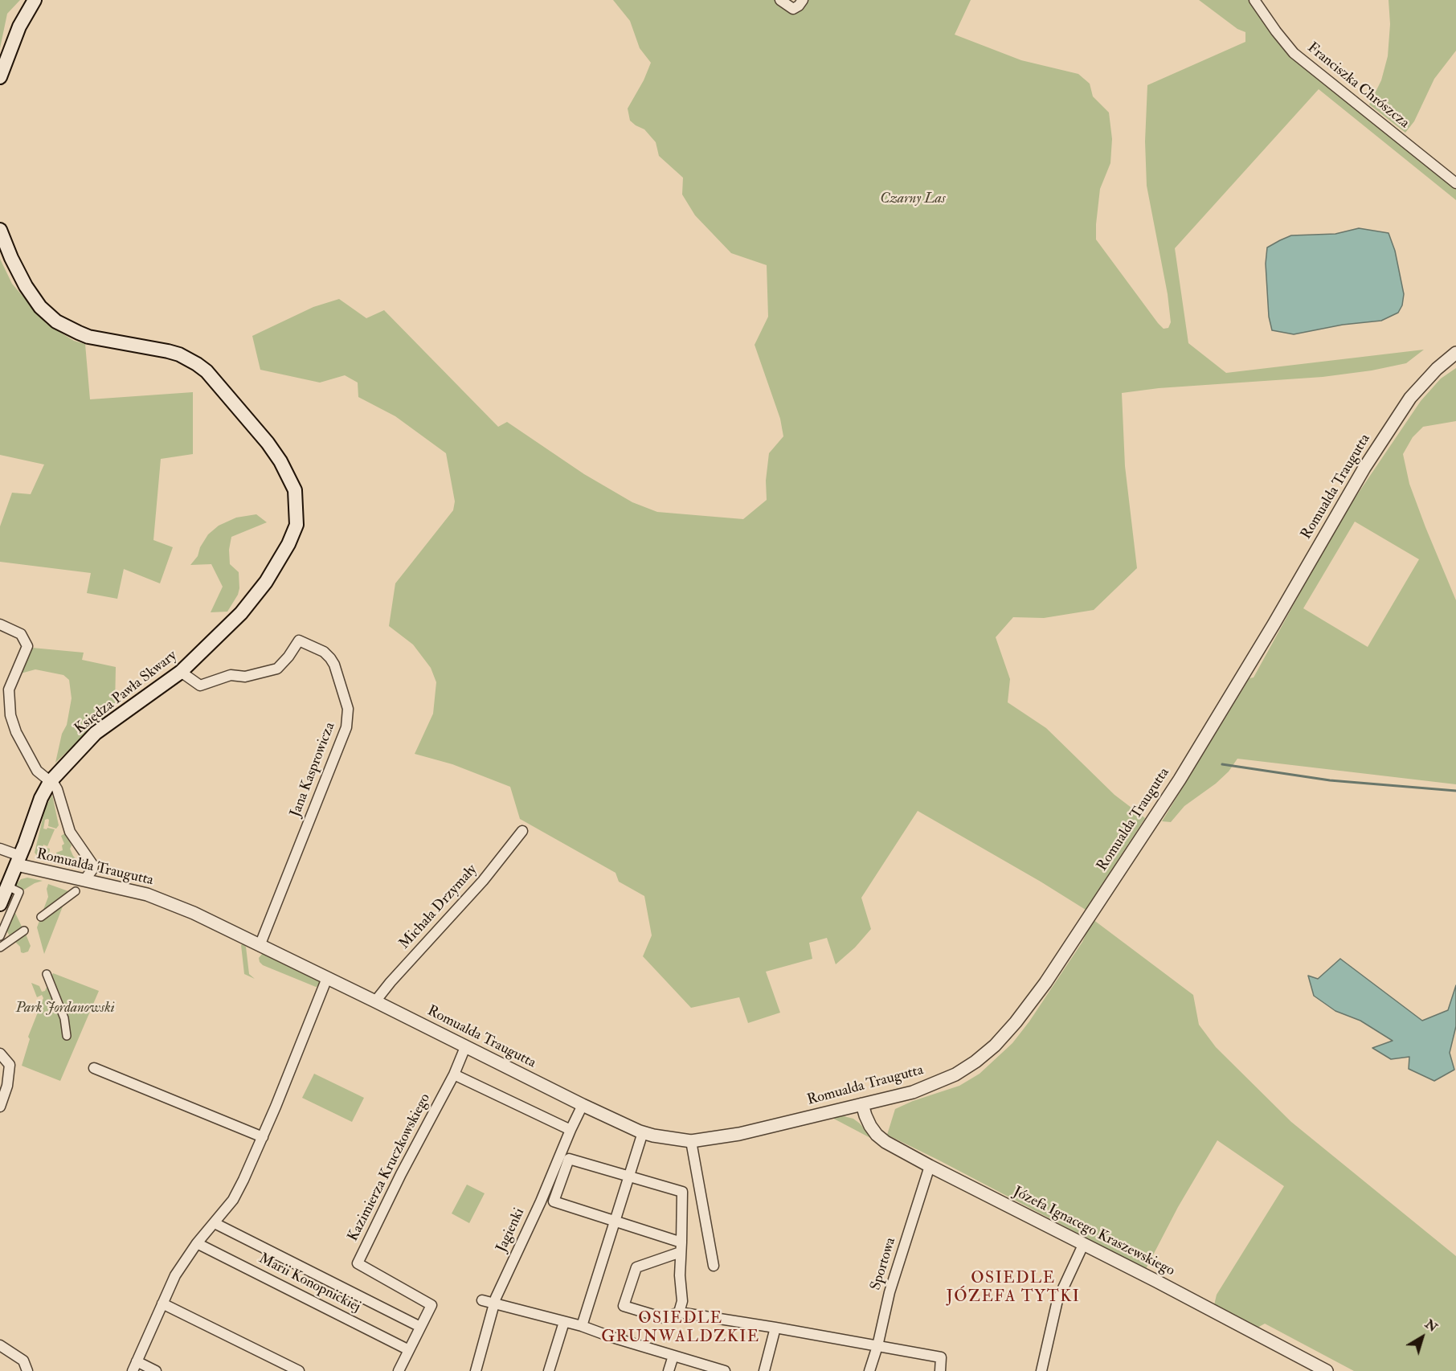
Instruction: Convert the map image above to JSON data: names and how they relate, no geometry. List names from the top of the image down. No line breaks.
{"streets":{"main road":["Księdza Pawła Skwary"],"street":["Franciszka Chrószcza","Romualda Traugutta","Jana Kasprowicza","Michała Drzymały","Kazimierza Kruczkowskiego","Jagienki","Józefa Ignacego Kraszewskiego","Sportowa","Marii Konopnickiej"]},"crossings":[["Romualda Traugutta","Księdza Pawła Skwary"],["Romualda Traugutta","Jana Kasprowicza"],["Romualda Traugutta","Michała Drzymały"],["Romualda Traugutta","Kazimierza Kruczkowskiego"],["Romualda Traugutta","Jagienki"],["Romualda Traugutta","Józefa Ignacego Kraszewskiego"],["Księdza Pawła Skwary","Jana Kasprowicza"],["Kazimierza Kruczkowskiego","Marii Konopnickiej"],["Józefa Ignacego Kraszewskiego","Sportowa"]],"districts":["OSIEDLE JÓZEFA TYTKI","OSIEDLE GRUNWALDZKIE"],"parks":["Czarny Las","Park Jordanowski"],"north":"top right"}
